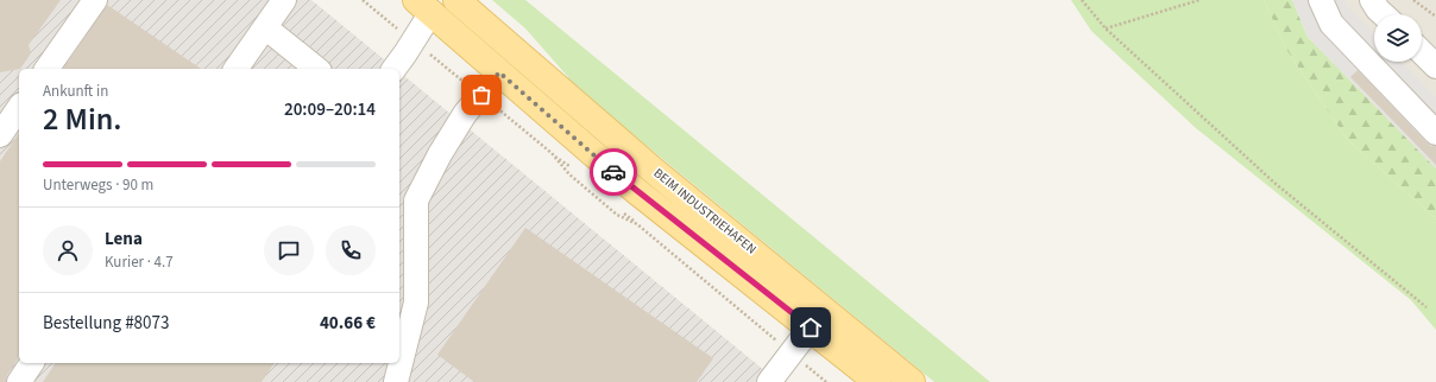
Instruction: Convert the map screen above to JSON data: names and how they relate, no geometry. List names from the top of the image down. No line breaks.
{"streets":{"main road":["BEIM INDUSTRIEHAFEN"]},"page":{"heading":["2 Min.","Ankunft in","20:09–20:14"],"panel":["Lena","Kurier · 4.7","Bestellung #8073","40.66 €"],"bar":"Unterwegs · 90 m"}}
